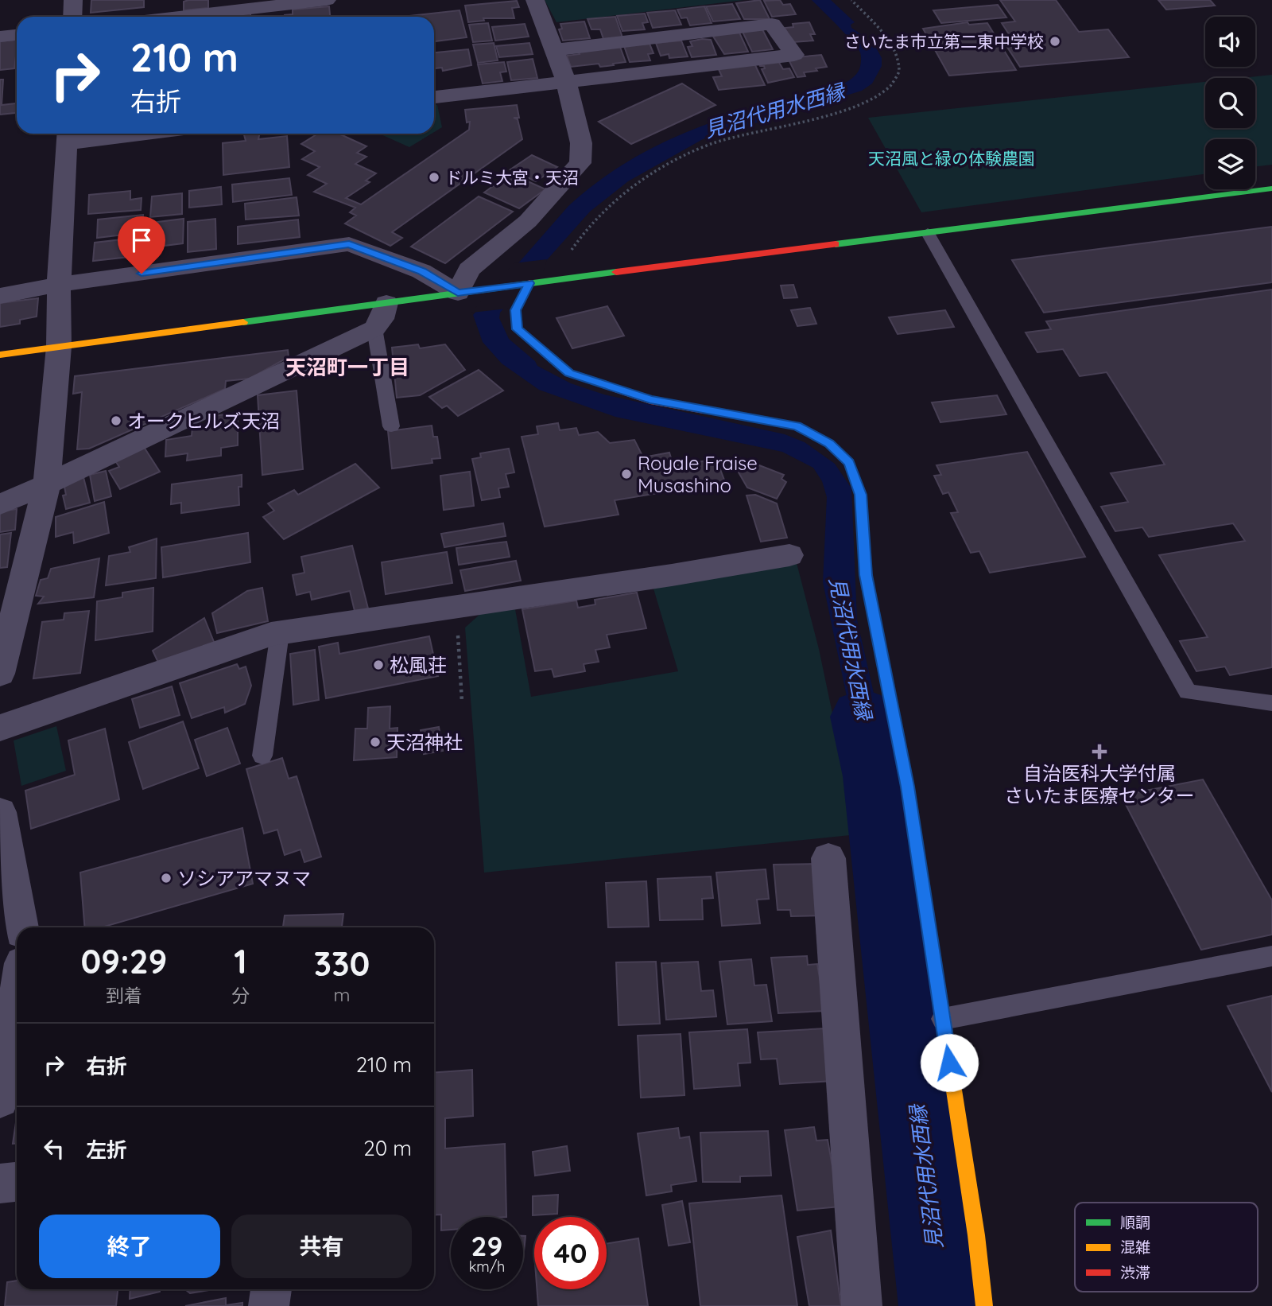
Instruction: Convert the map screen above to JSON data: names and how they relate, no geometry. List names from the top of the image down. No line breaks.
{"districts":["天沼町一丁目"],"water":["見沼代用水西縁"],"parks":["天沼風と緑の体験農園"],"places":{"other":["さいたま市立第二東中学校","ドルミ大宮・天沼","オークヒルズ天沼","Royale Fraise Musashino","松風荘","天沼神社","ソシアアマヌマ"],"health":["自治医科大学付属 さいたま医療センター"]},"legend":["順調","混雑","渋滞"],"page":{"turn":["210 m","右折"],"eta":["09:29","到着","1","分","330","m"],"list":[{"name":"右折","value":"210 m"},{"name":"左折","value":"20 m"}],"buttons":["終了","共有"],"speed":"29 km/h","limit":"40"}}
